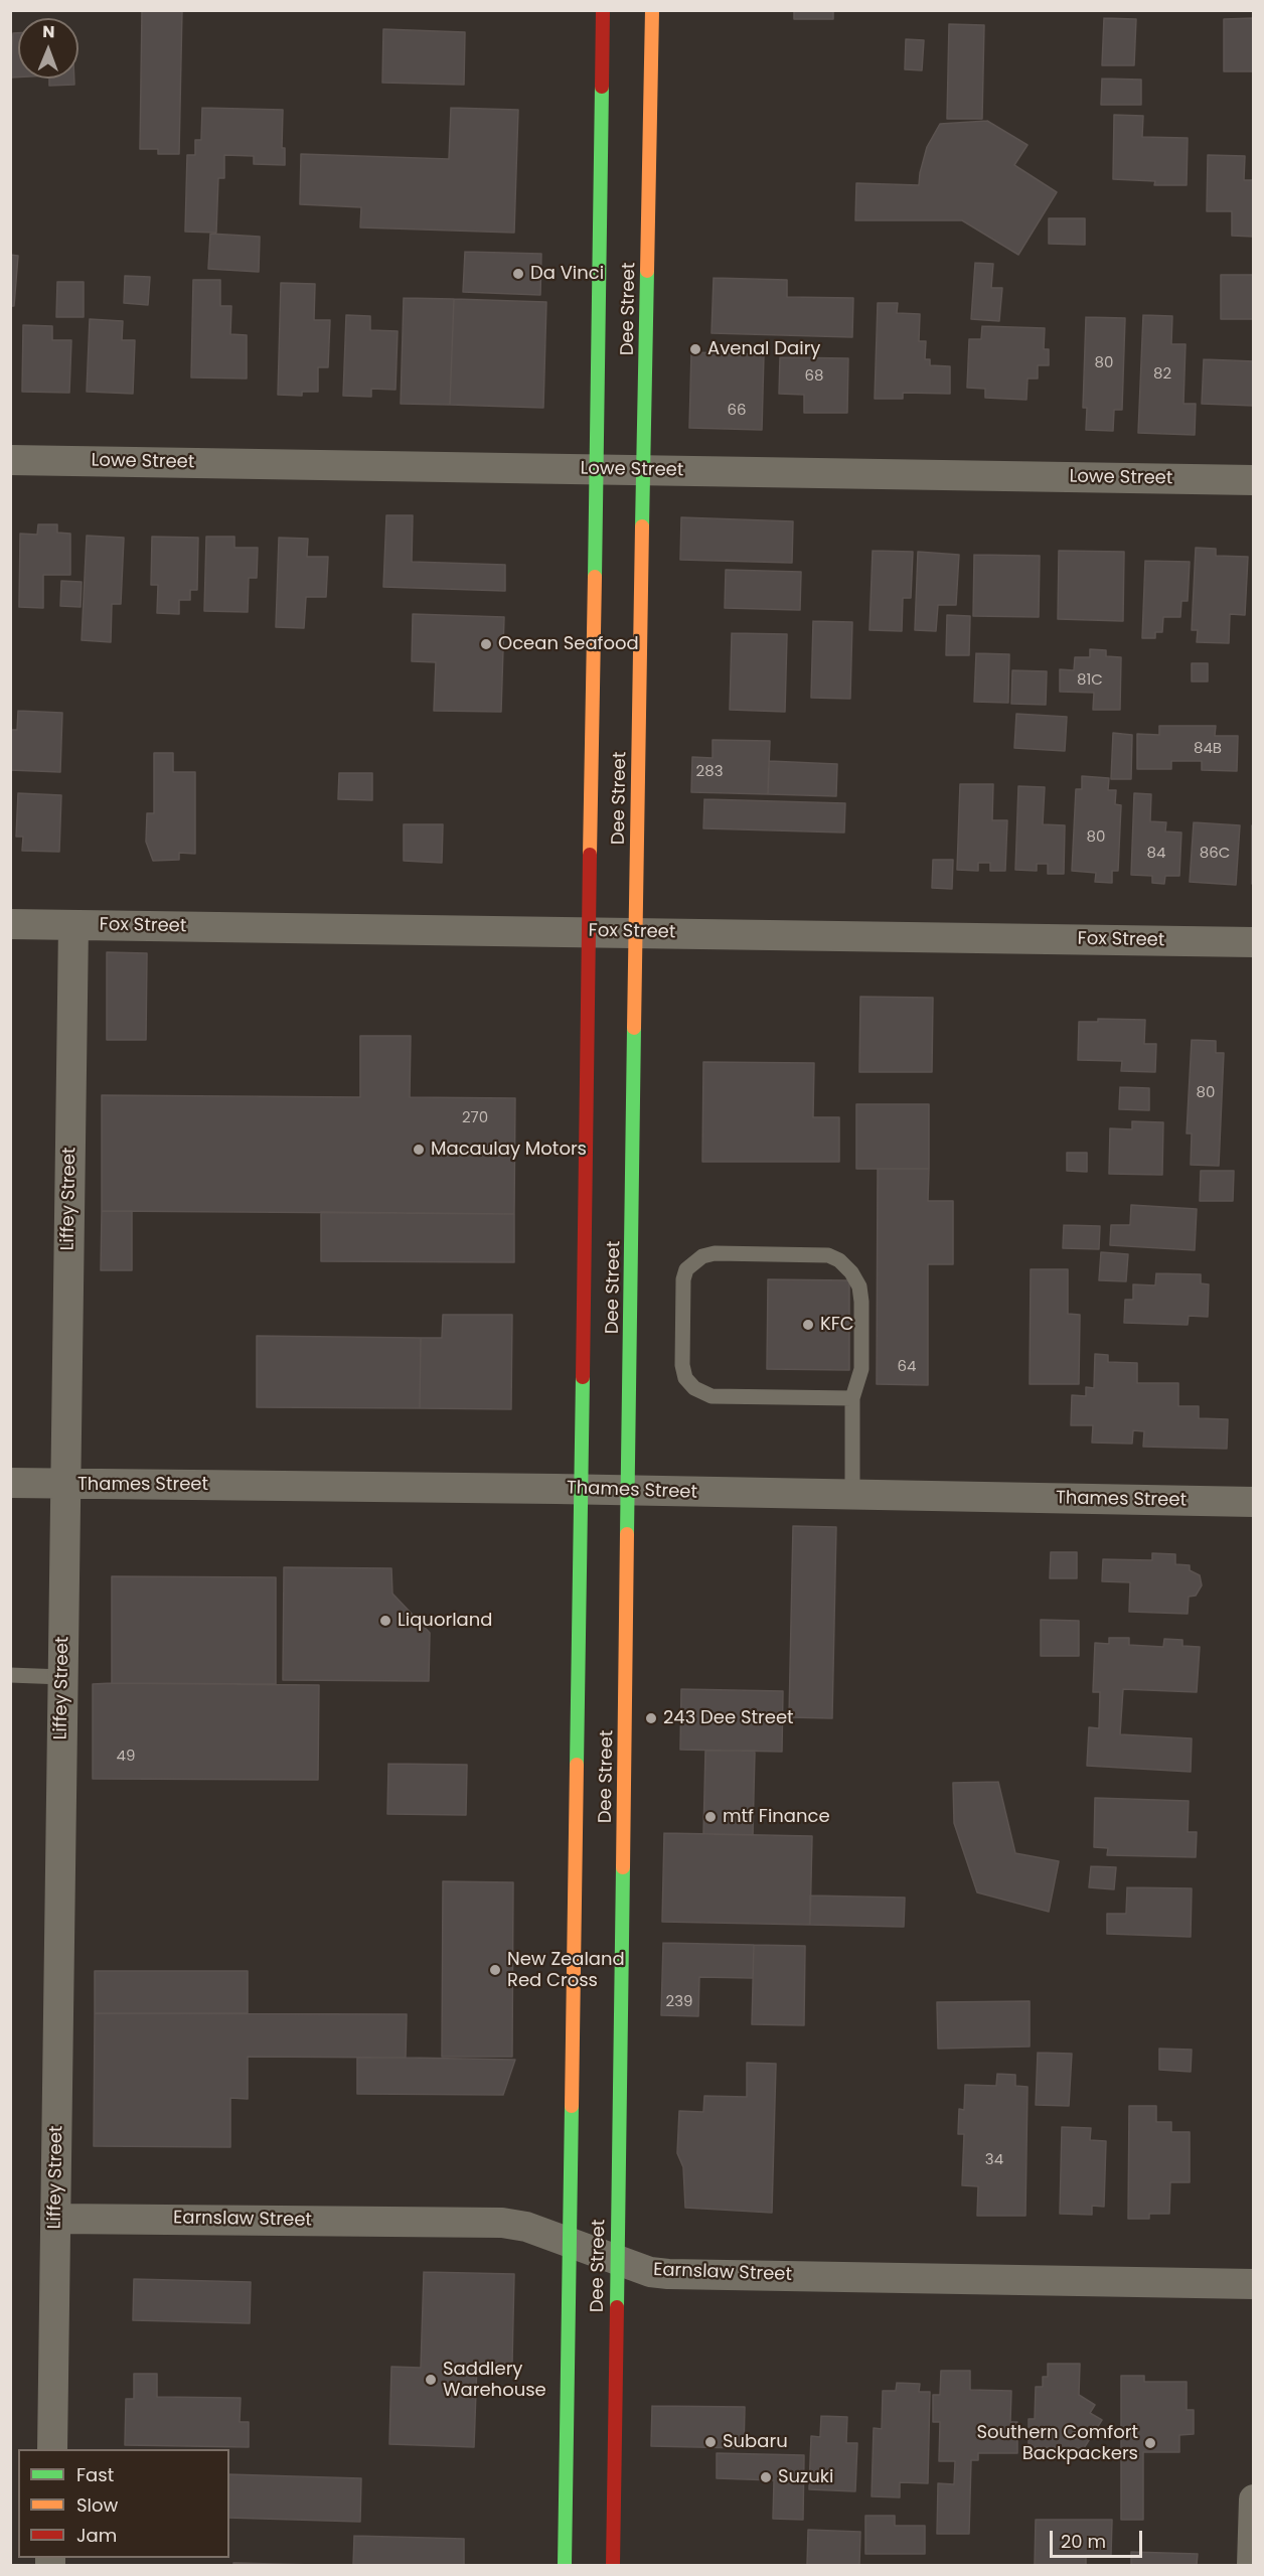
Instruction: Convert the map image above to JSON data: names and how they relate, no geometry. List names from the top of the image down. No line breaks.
{"streets":{"main road":["Dee Street"],"street":["Lowe Street","Fox Street","Liffey Street","Thames Street","Earnslaw Street"]},"crossings":[["Dee Street","Lowe Street"],["Dee Street","Fox Street"],["Dee Street","Thames Street"],["Dee Street","Earnslaw Street"],["Fox Street","Liffey Street"],["Liffey Street","Thames Street"],["Liffey Street","Earnslaw Street"]],"places":["Da Vinci","Avenal Dairy","Ocean Seafood","Macaulay Motors","KFC","Liquorland","243 Dee Street","mtf Finance","New Zealand Red Cross","Saddlery Warehouse","Subaru","Southern Comfort Backpackers","Suzuki"],"house_numbers":["80","82","68","66","81C","84B","283","80","84","86C","80","270","64","49","239","34"],"legend":["Fast","Slow","Jam"],"scale_bar":"20 m","north":"top"}
